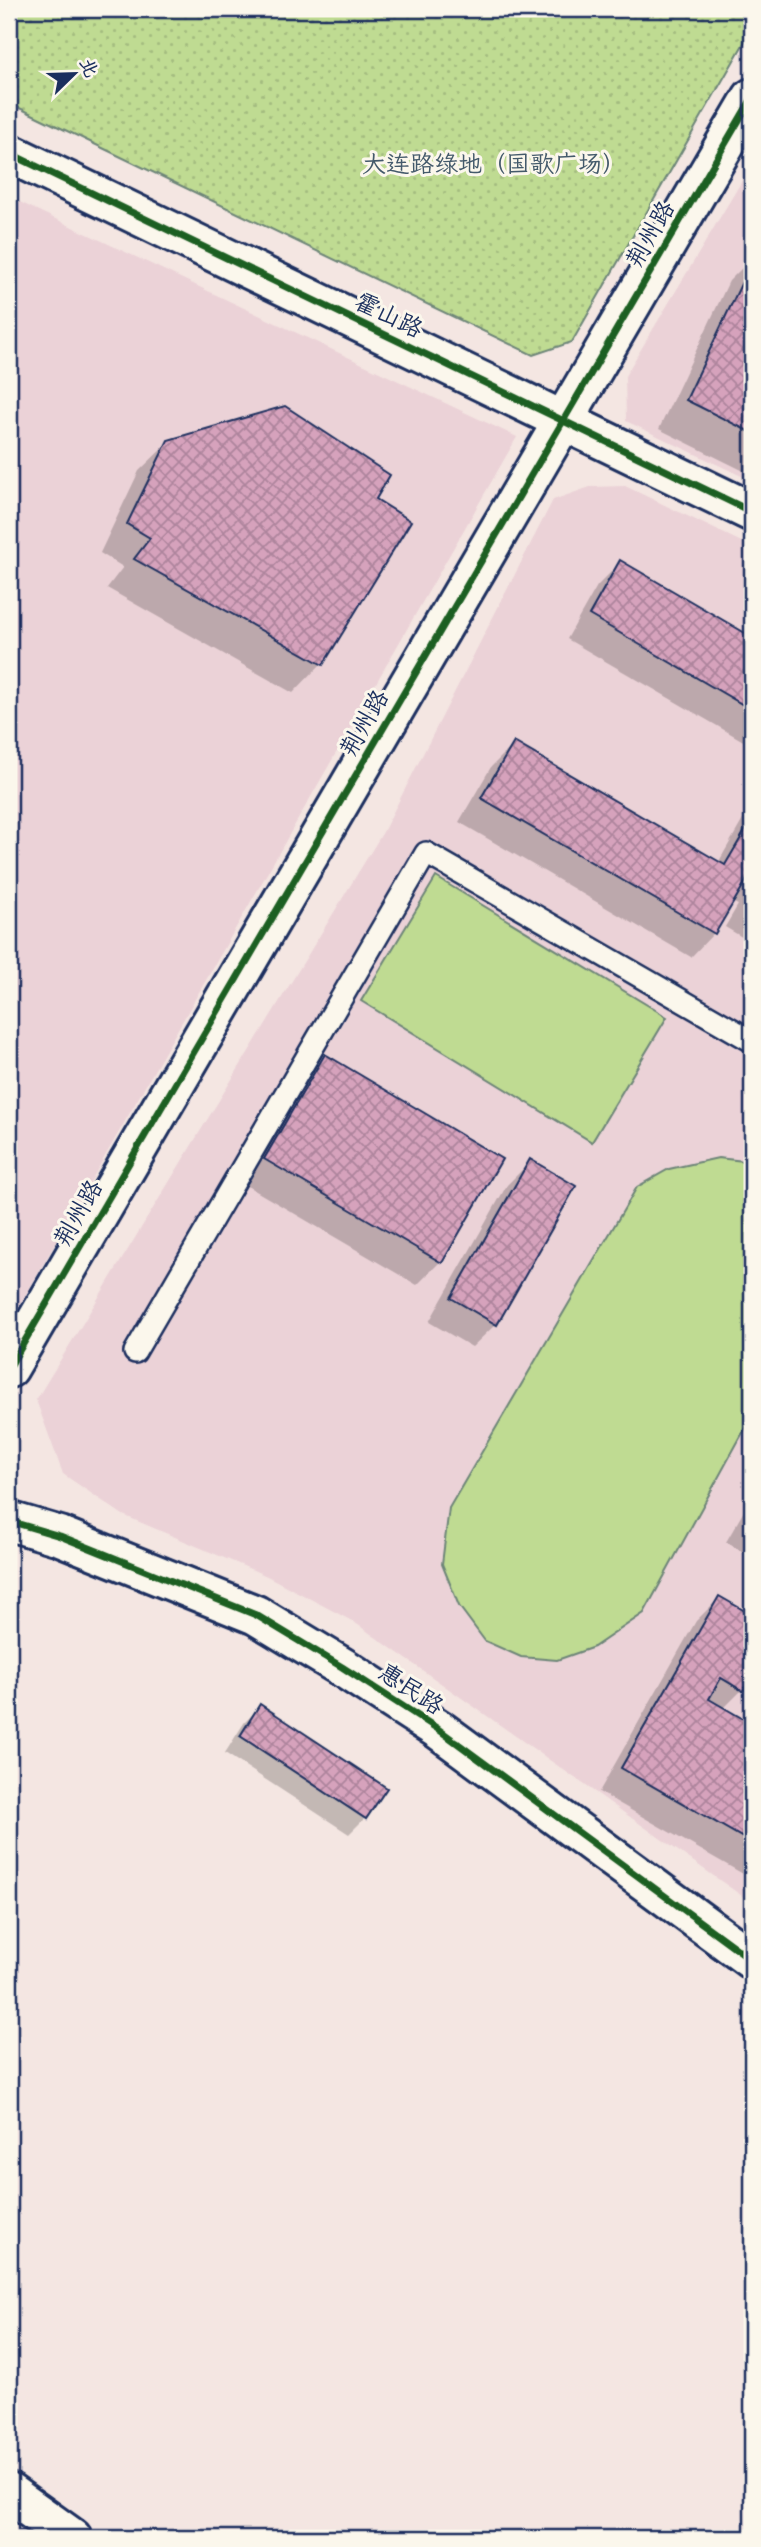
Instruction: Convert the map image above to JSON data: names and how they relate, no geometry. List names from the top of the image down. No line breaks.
{"streets":{"street":["荆州路","霍山路","惠民路"]},"crossings":[["荆州路","霍山路"]],"parks":["大连路绿地（国歌广场）"],"north":"top right"}
